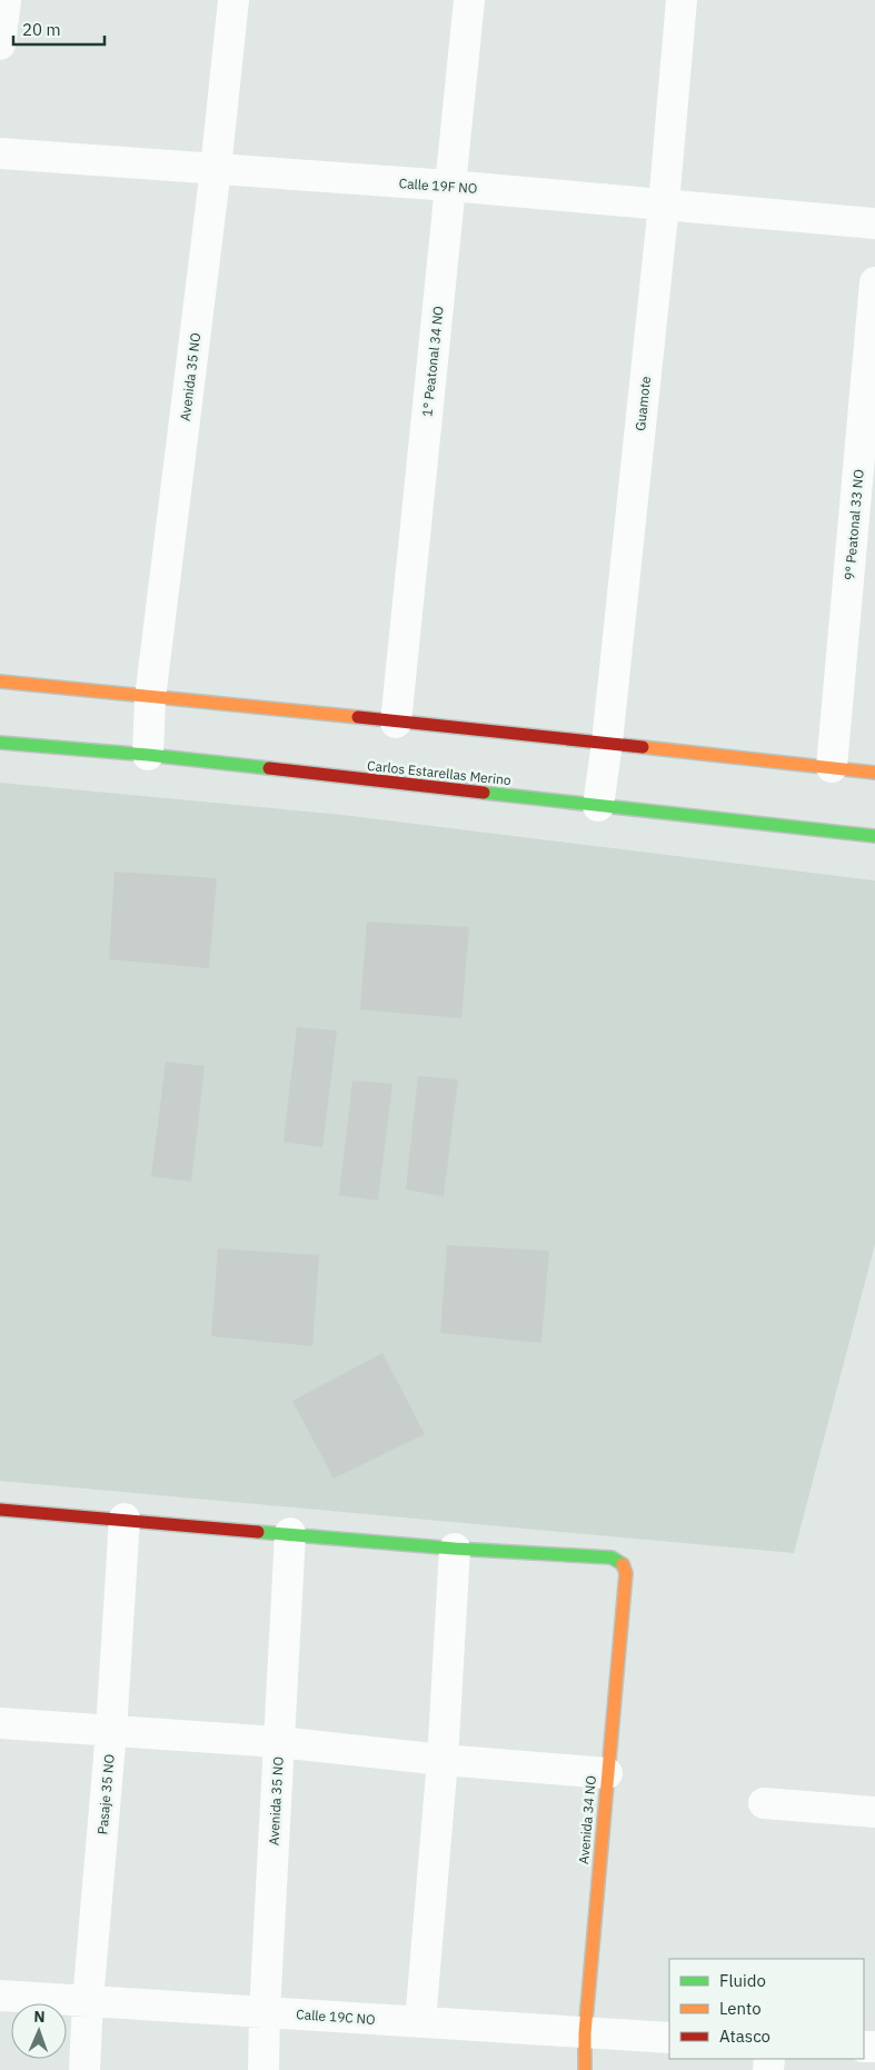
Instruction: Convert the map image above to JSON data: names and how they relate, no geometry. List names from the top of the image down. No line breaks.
{"streets":{"street":["Calle 19F NO","1° Peatonal 34 NO","Avenida 35 NO","Guamote","9° Peatonal 33 NO","Carlos Estarellas Merino","Pasaje 35 NO","Avenida 34 NO","Calle 19C NO"]},"crossings":[["Calle 19F NO","1° Peatonal 34 NO"],["Calle 19F NO","Avenida 35 NO"],["Calle 19F NO","Guamote"],["Avenida 35 NO","Carlos Estarellas Merino"],["Avenida 35 NO","Calle 19C NO"],["Guamote","Carlos Estarellas Merino"],["Pasaje 35 NO","Calle 19C NO"],["Avenida 34 NO","Calle 19C NO"]],"legend":["Fluido","Lento","Atasco"],"scale_bar":"20 m","north":"top"}
